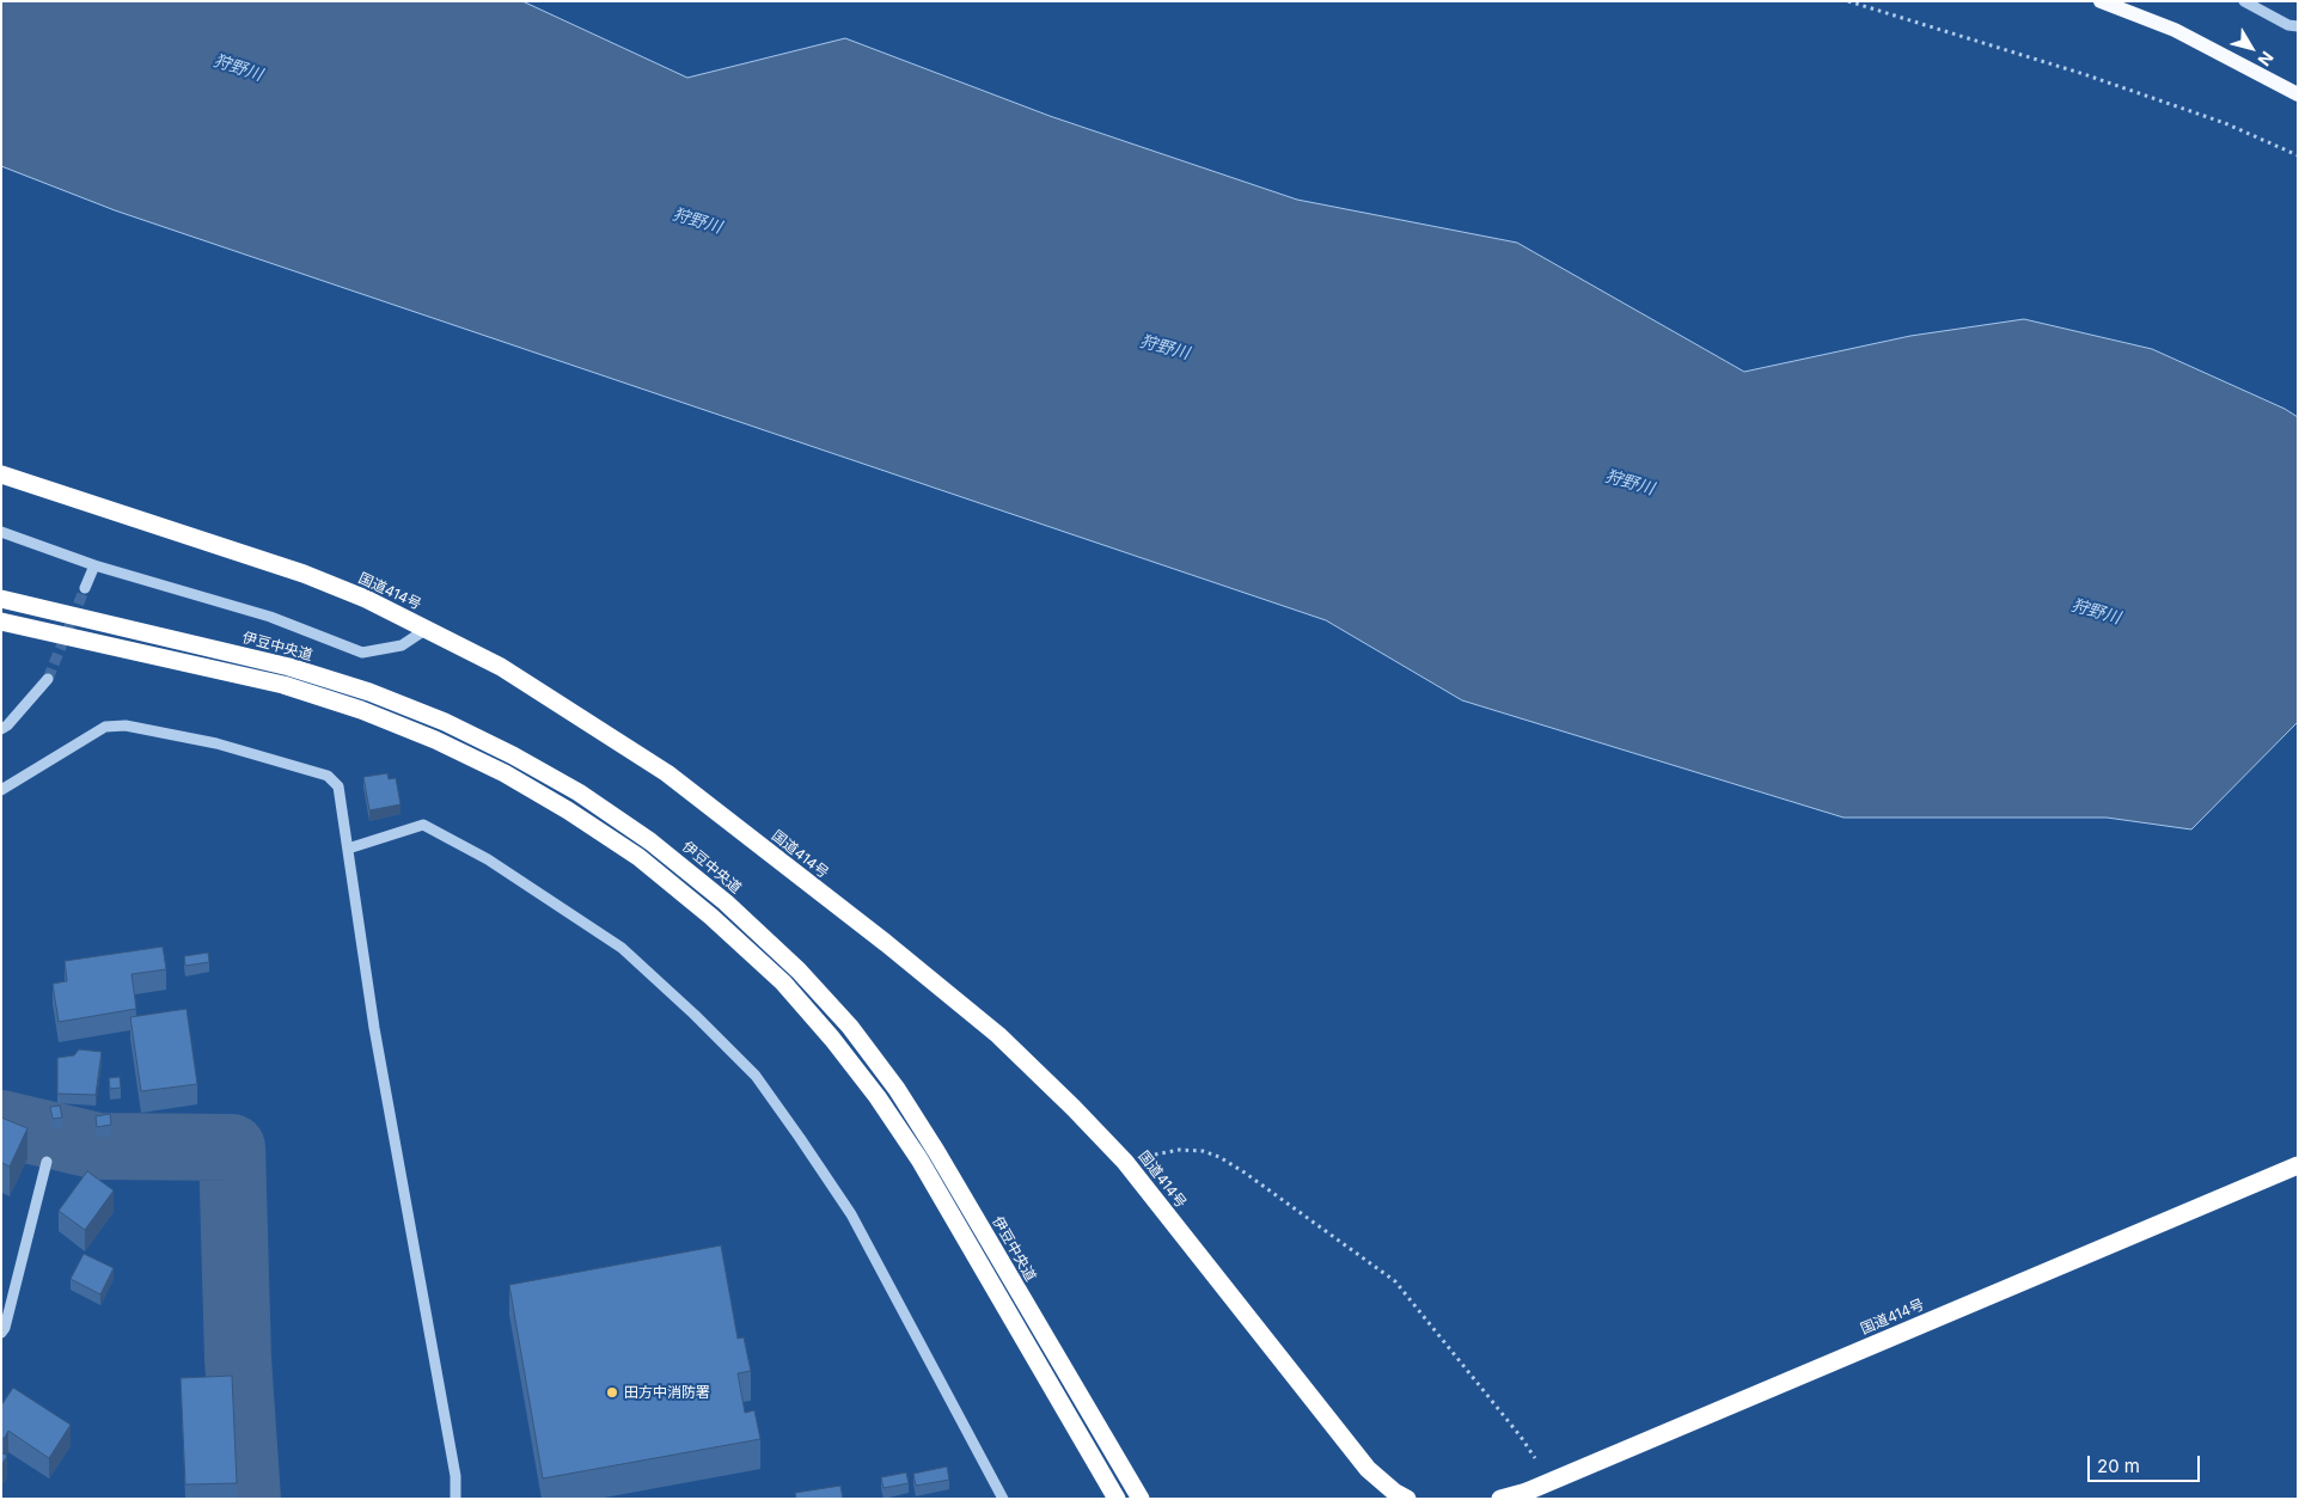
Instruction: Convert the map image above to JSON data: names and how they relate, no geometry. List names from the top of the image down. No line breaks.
{"streets":{"highway":["国道414号","伊豆中央道"]},"water":["狩野川"],"places":["田方中消防署"],"scale_bar":"20 m","north":"bottom right"}
